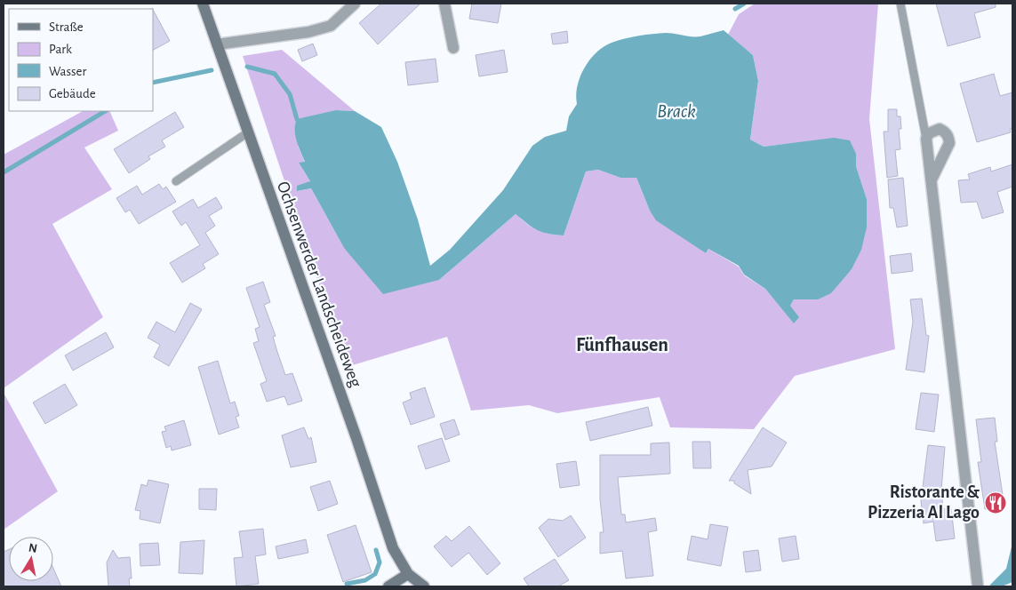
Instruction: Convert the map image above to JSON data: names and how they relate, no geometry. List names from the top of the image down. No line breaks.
{"streets":{"street":["Ochsenwerder Landscheideweg"]},"districts":["Fünfhausen"],"water":["Brack"],"places":{"restaurant":["Ristorante & Pizzeria Al Lago"]},"legend":["Straße","Park","Wasser","Gebäude"],"north":"top"}
